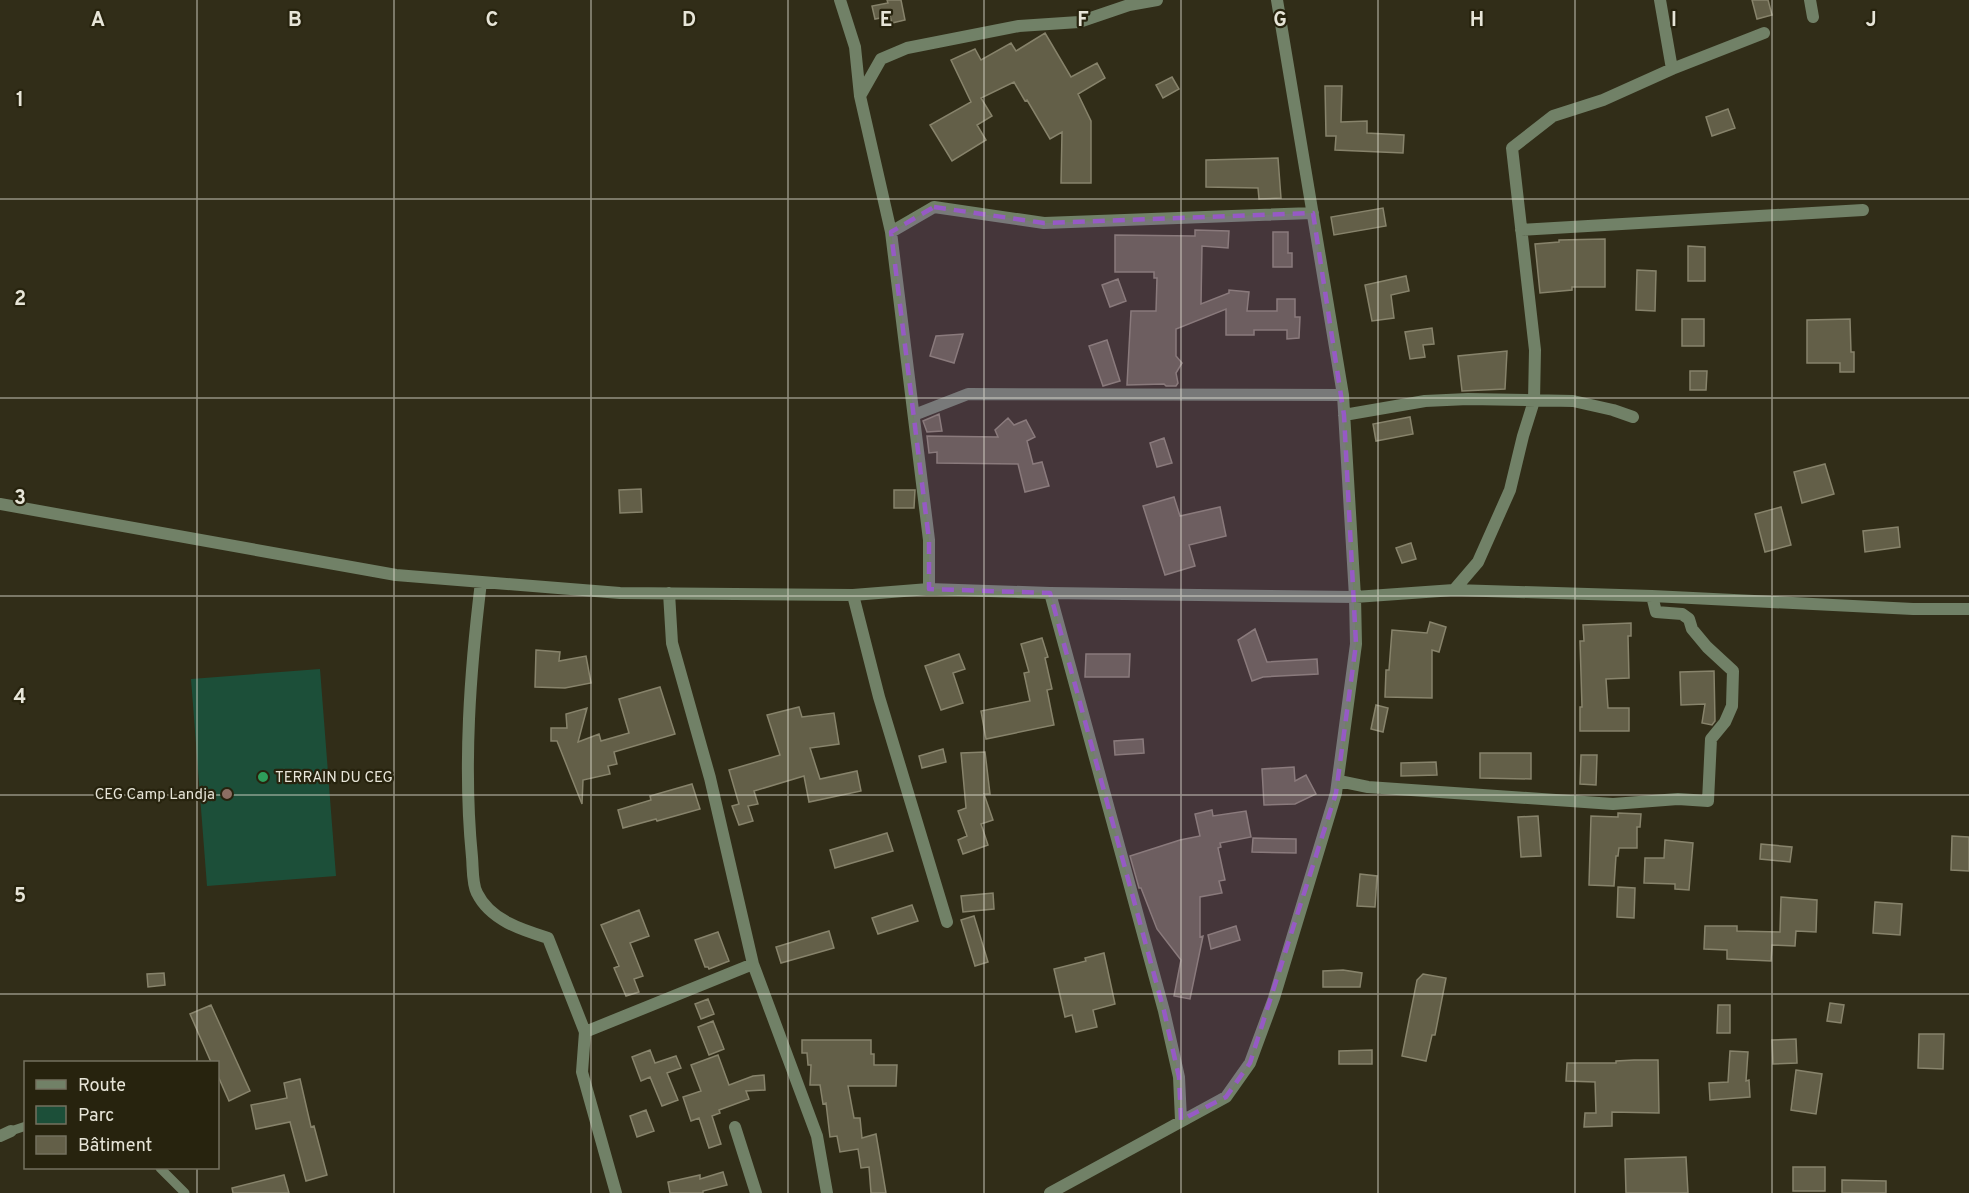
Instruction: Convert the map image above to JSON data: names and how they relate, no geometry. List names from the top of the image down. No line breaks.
{"places":["TERRAIN DU CEG","CEG Camp Landja"],"legend":["Route","Parc","Bâtiment"],"grid":{"columns":["A","B","C","D","E","F","G","H","I","J"],"rows":["1","2","3","4","5"]}}
